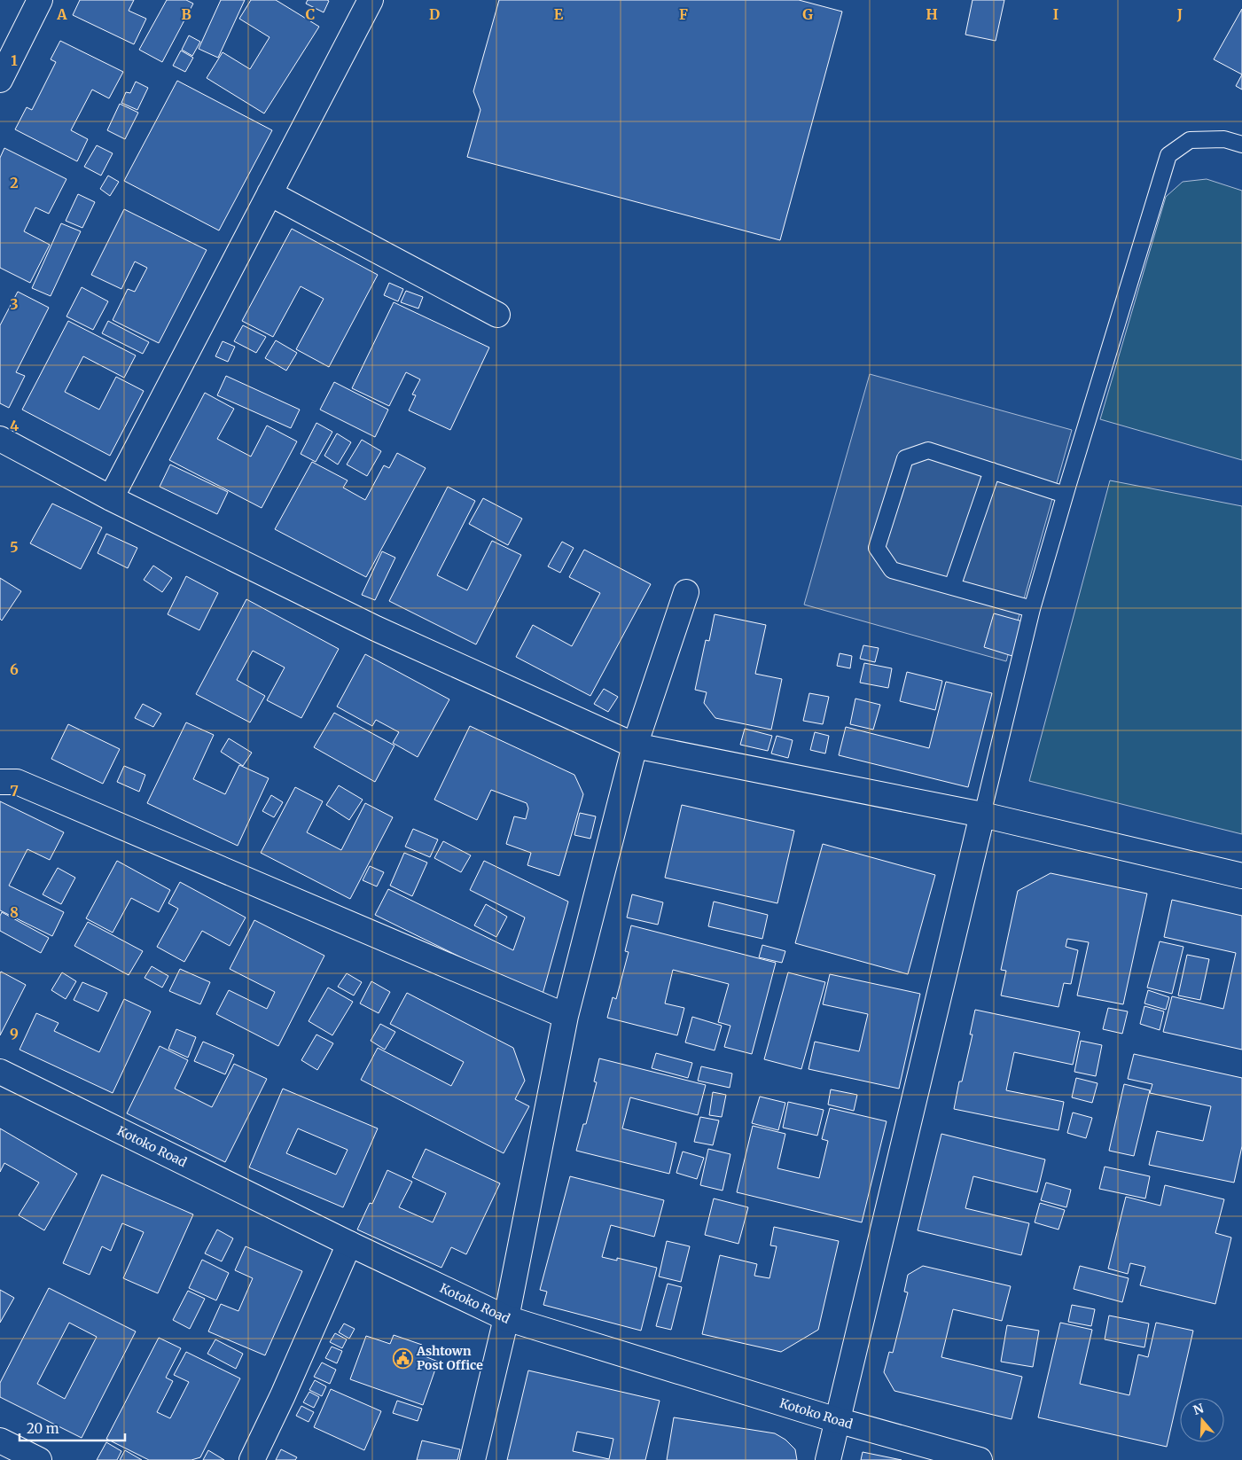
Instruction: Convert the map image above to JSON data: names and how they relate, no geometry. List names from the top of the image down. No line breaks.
{"streets":{"street":["Kotoko Road"]},"places":{"public building":["Ashtown Post Office"]},"scale_bar":"20 m","north":"top","grid":{"columns":["A","B","C","D","E","F","G","H","I","J"],"rows":["1","2","3","4","5","6","7","8","9"]}}
